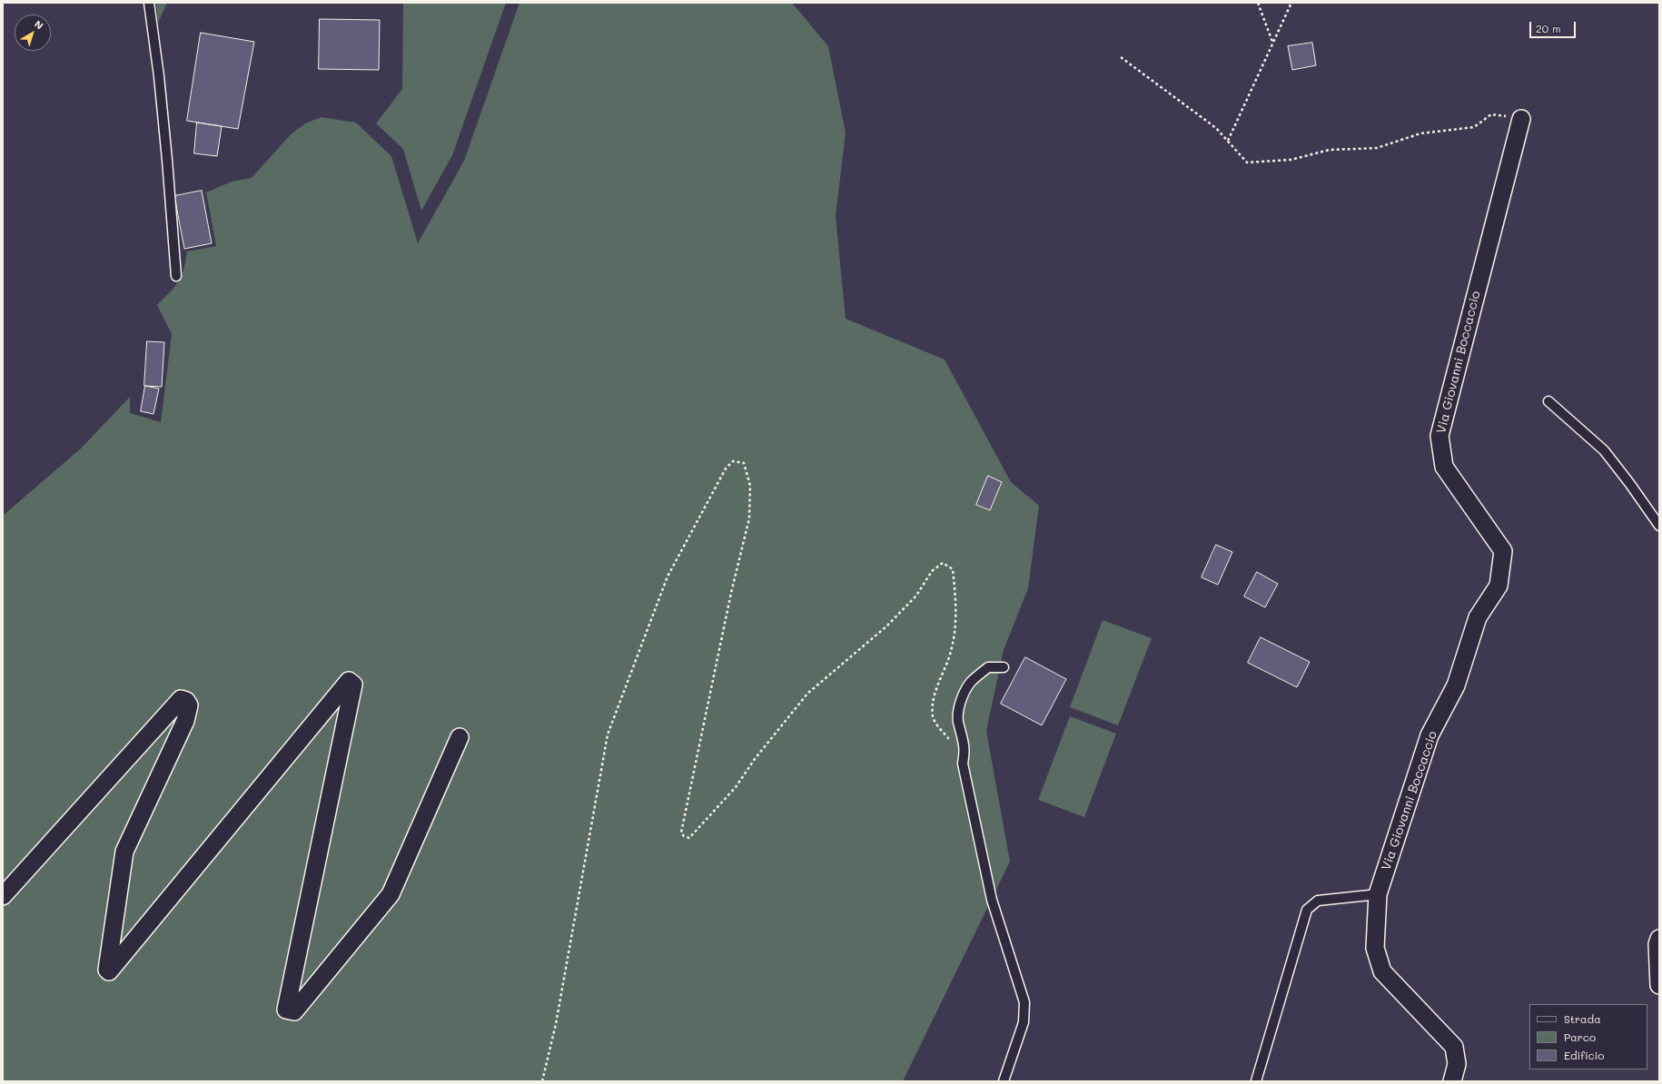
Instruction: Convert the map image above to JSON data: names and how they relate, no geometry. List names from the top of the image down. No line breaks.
{"streets":{"street":["Via Giovanni Boccaccio"]},"legend":["Strada","Parco","Edificio"],"scale_bar":"20 m","north":"top right"}
